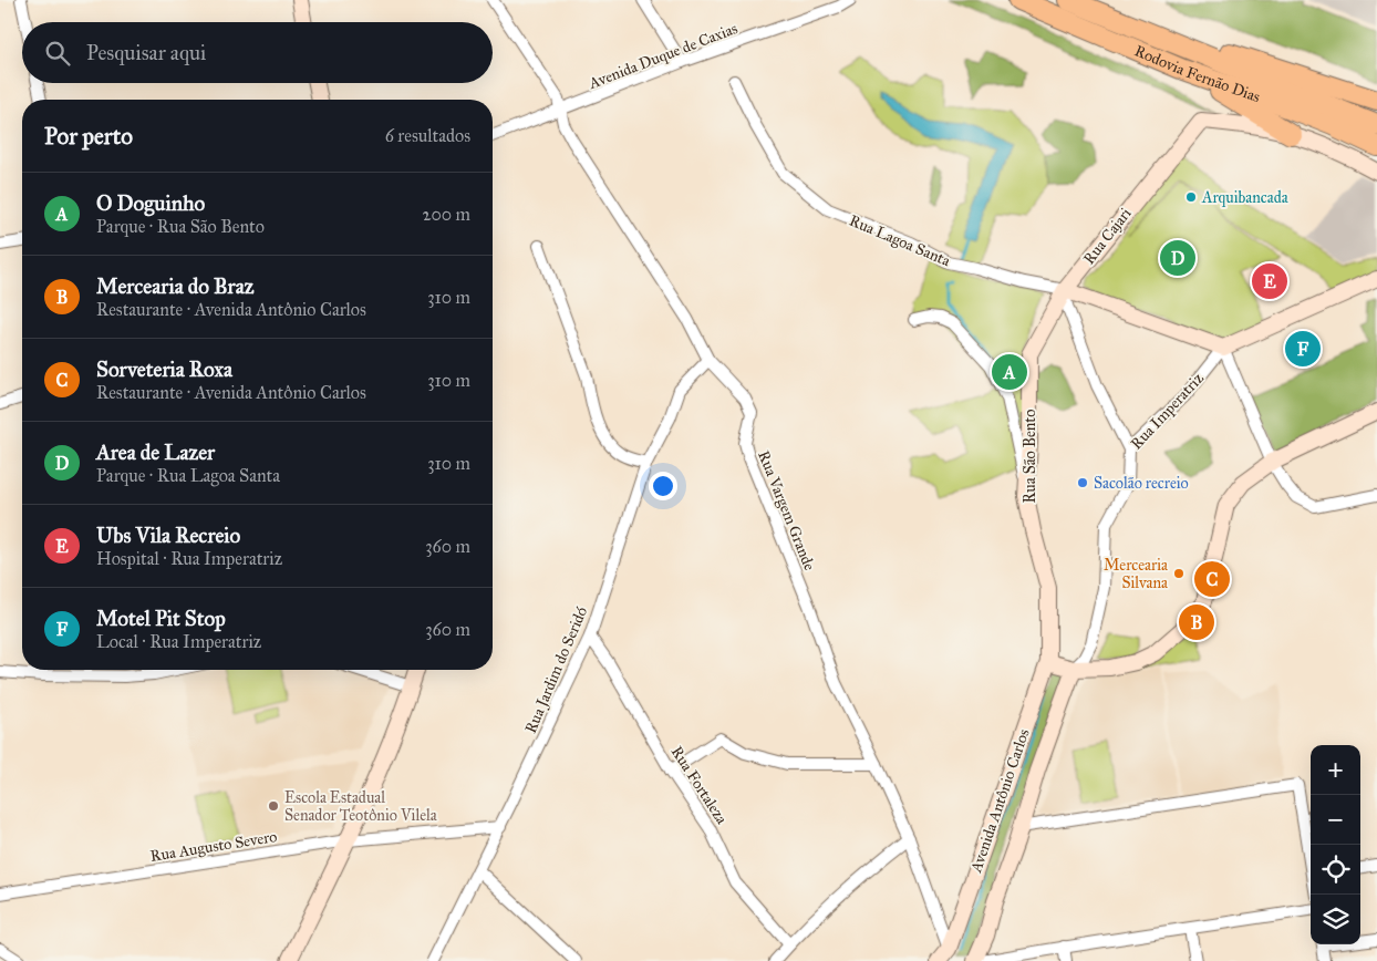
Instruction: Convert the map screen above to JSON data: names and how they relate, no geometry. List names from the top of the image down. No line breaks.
{"streets":{"highway":["Rodovia Fernão Dias"],"street":["Avenida Duque de Caxias","Rua Cajari","Rua Lagoa Santa","Rua Imperatriz","Rua São Bento","Rua Vargem Grande","Rua Jardim do Seridó","Rua Fortaleza","Avenida Antônio Carlos","Rua Augusto Severo"]},"crossings":[["Avenida Duque de Caxias","Rua Vargem Grande"],["Rua Cajari","Rua Lagoa Santa"],["Rua Cajari","Rua São Bento"],["Rua Lagoa Santa","Rua Imperatriz"],["Rua Lagoa Santa","Rua São Bento"],["Rua Imperatriz","Avenida Antônio Carlos"],["Rua São Bento","Avenida Antônio Carlos"],["Rua Vargem Grande","Rua Jardim do Seridó"],["Rua Vargem Grande","Avenida Antônio Carlos"],["Rua Jardim do Seridó","Rua Fortaleza"],["Rua Jardim do Seridó","Rua Augusto Severo"]],"places":["Arquibancada","Sacolão recreio","Mercearia Silvana","Escola Estadual Senador Teotônio Vilela"],"page":{"search":"Pesquisar aqui","heading":["Por perto","6 resultados"],"list":[{"mark":"A","name":"O Doguinho","note":"Parque · Rua São Bento","value":"200 m"},{"mark":"B","name":"Mercearia do Braz","note":"Restaurante · Avenida Antônio Carlos","value":"310 m"},{"mark":"C","name":"Sorveteria Roxa","note":"Restaurante · Avenida Antônio Carlos","value":"310 m"},{"mark":"D","name":"Area de Lazer","note":"Parque · Rua Lagoa Santa","value":"310 m"},{"mark":"E","name":"Ubs Vila Recreio","note":"Hospital · Rua Imperatriz","value":"360 m"},{"mark":"F","name":"Motel Pit Stop","note":"Local · Rua Imperatriz","value":"360 m"}],"pins":["D","E","F","A","C","B"],"map_buttons":["+","−"]}}
